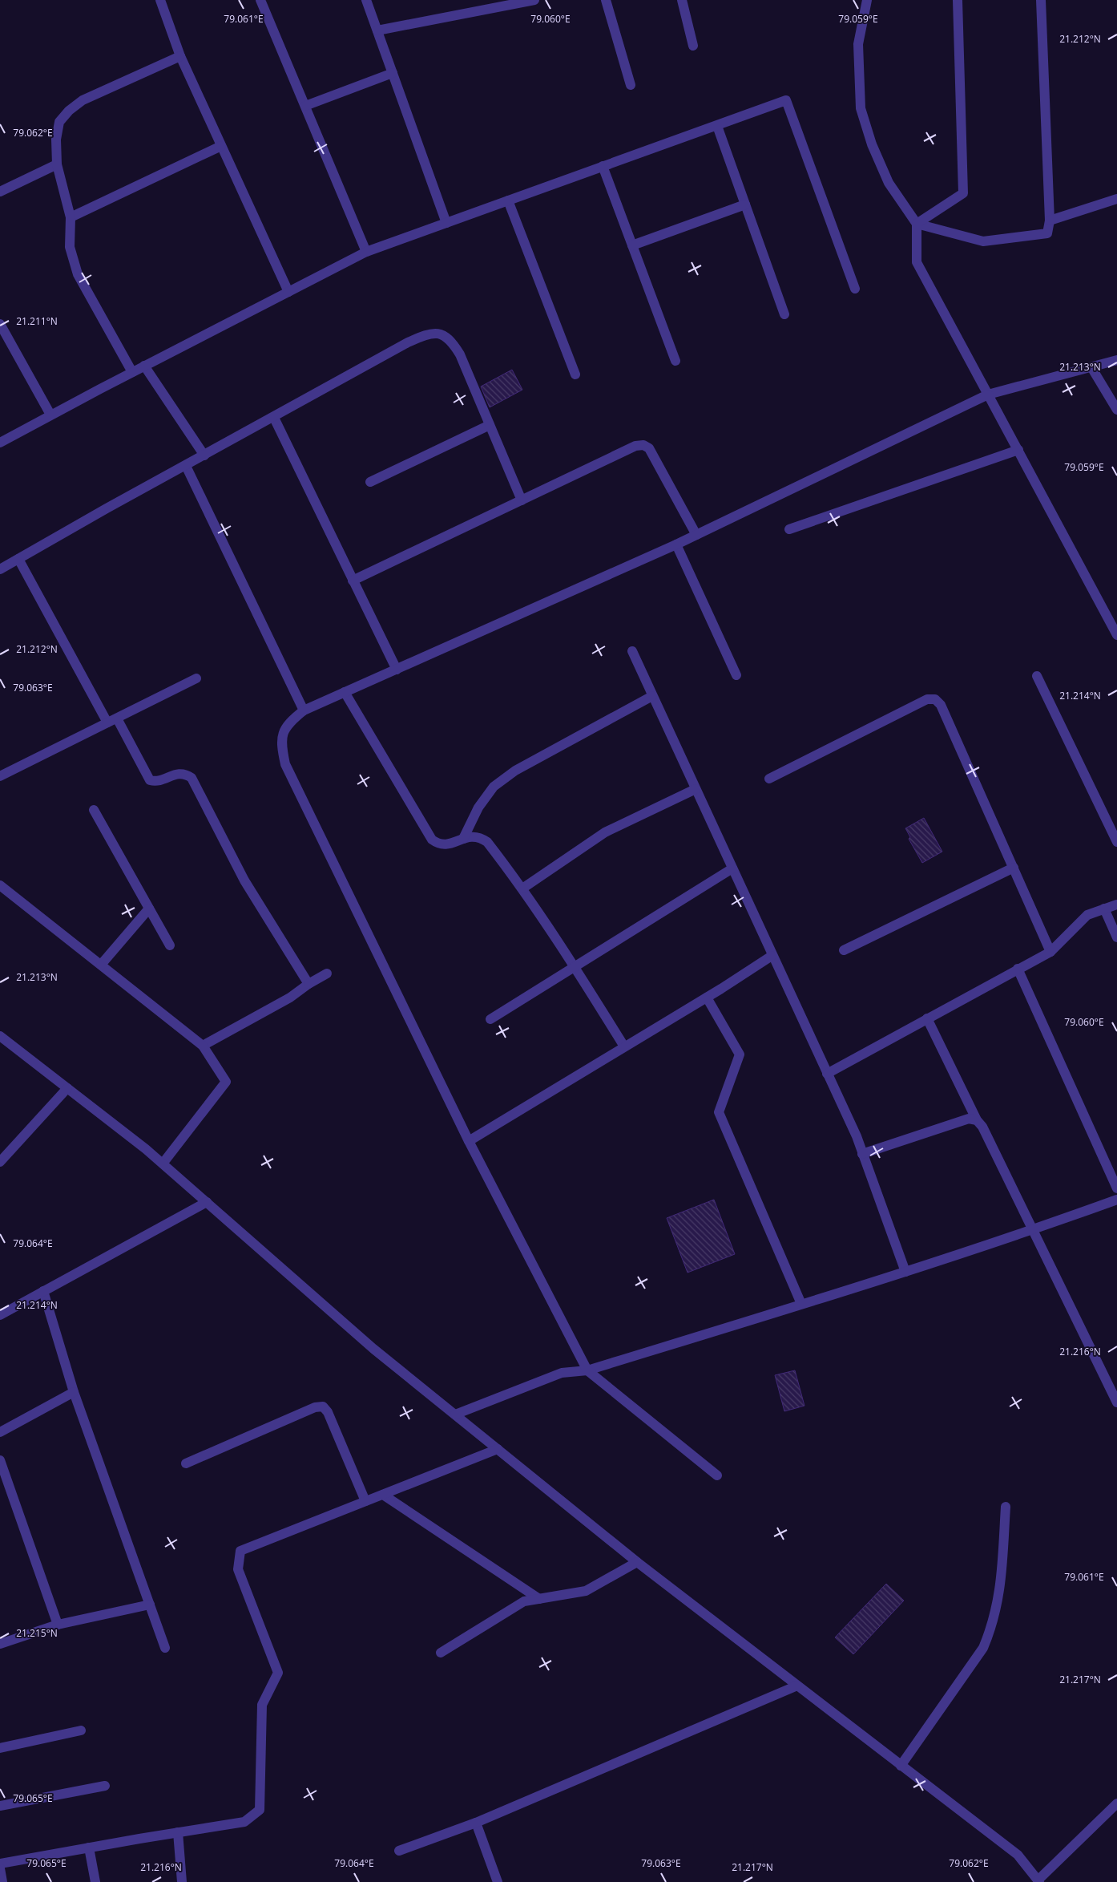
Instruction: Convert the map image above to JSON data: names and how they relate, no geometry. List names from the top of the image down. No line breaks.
{"coordinates":["79.061°E","79.060°E","79.059°E","21.212°N","79.062°E","21.211°N","21.213°N","79.063°E","21.214°N","79.064°E","21.216°N","21.215°N","21.217°N","79.065°E"]}
